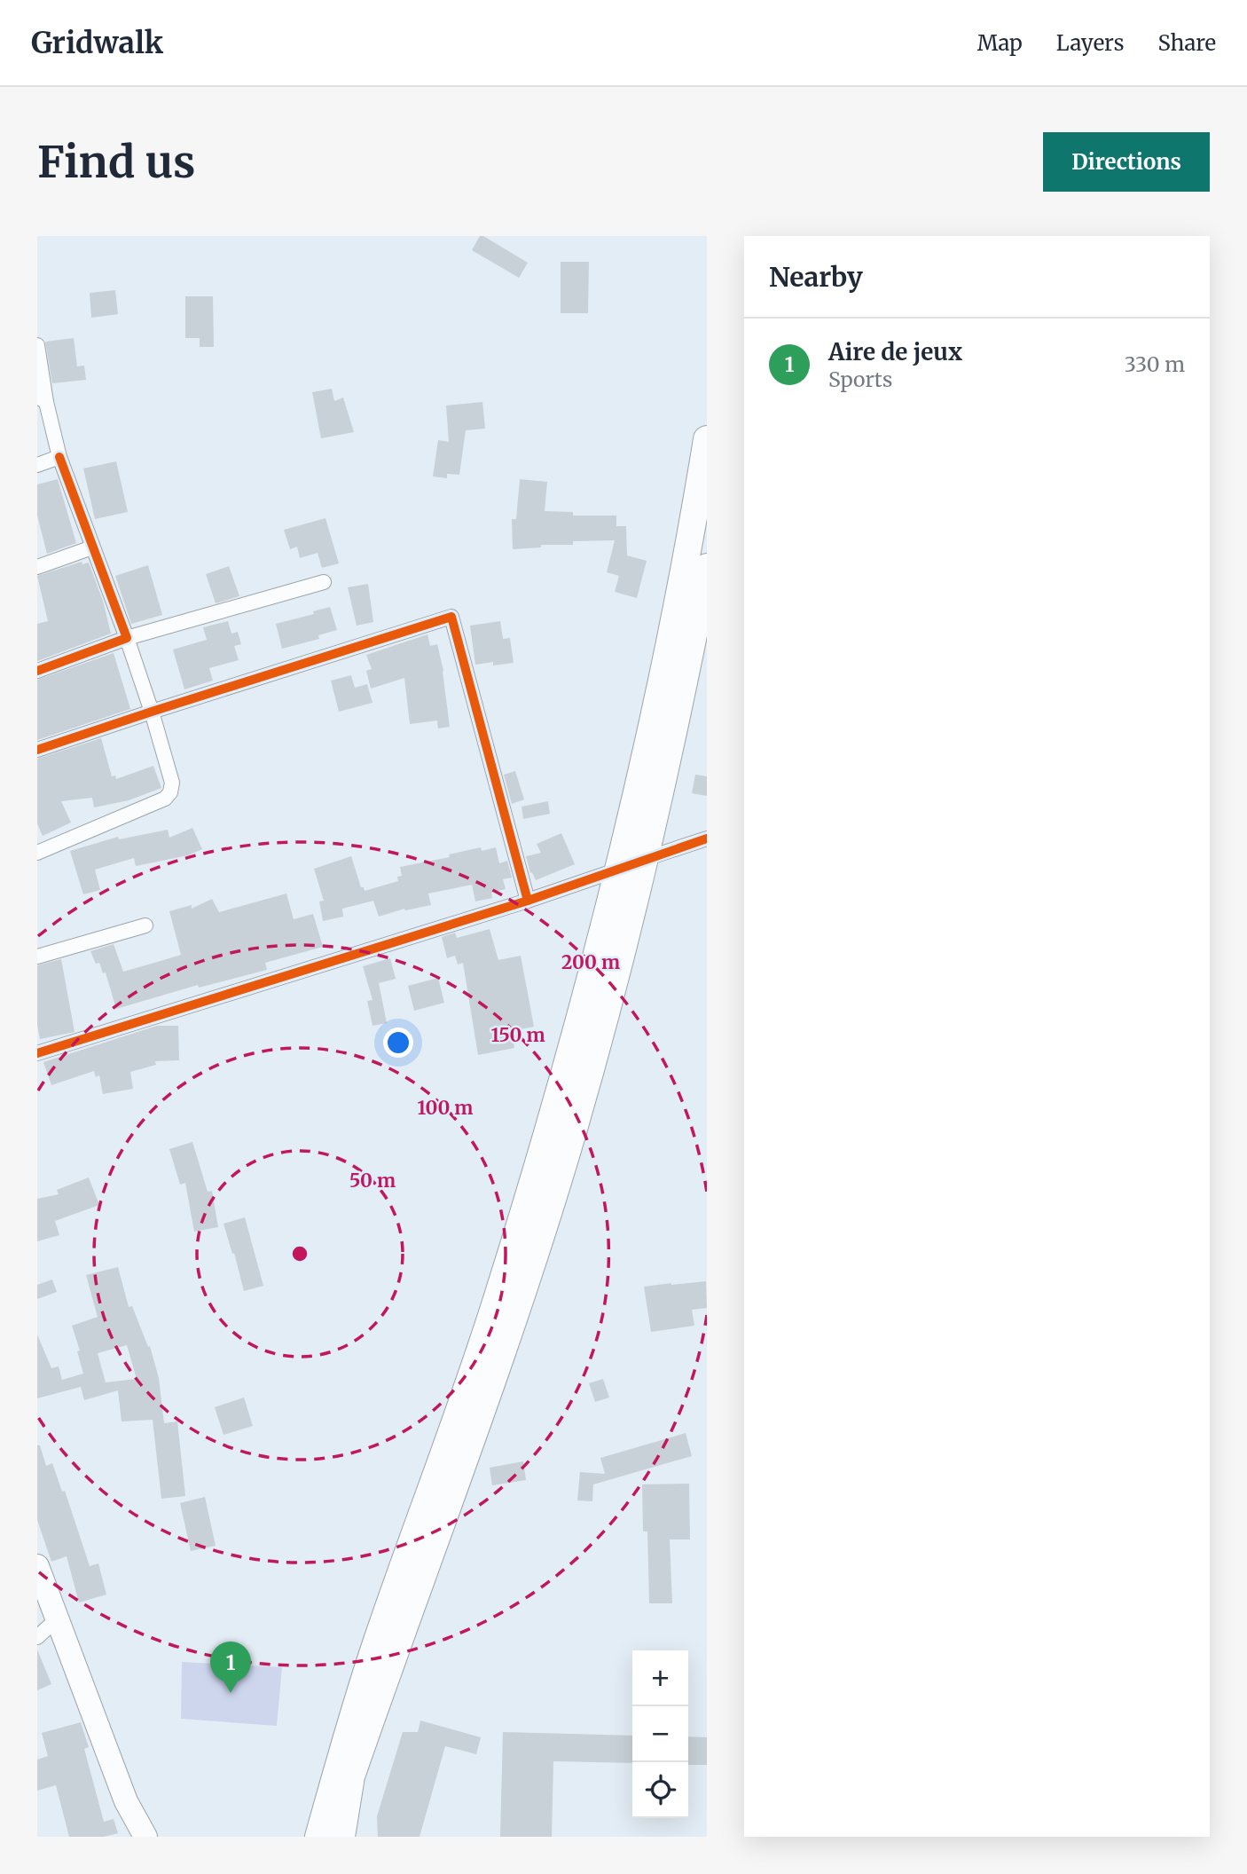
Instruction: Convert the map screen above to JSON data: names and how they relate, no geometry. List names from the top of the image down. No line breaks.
{"page":{"header":"Gridwalk","nav":["Map","Layers","Share"],"buttons":"Directions","title":"Find us","heading":"Nearby","list":[{"mark":"1","name":"Aire de jeux","note":"Sports","value":"330 m"}],"pins":"1","map_buttons":["+","−"]},"rings":["200 m","150 m","100 m","50 m"]}
